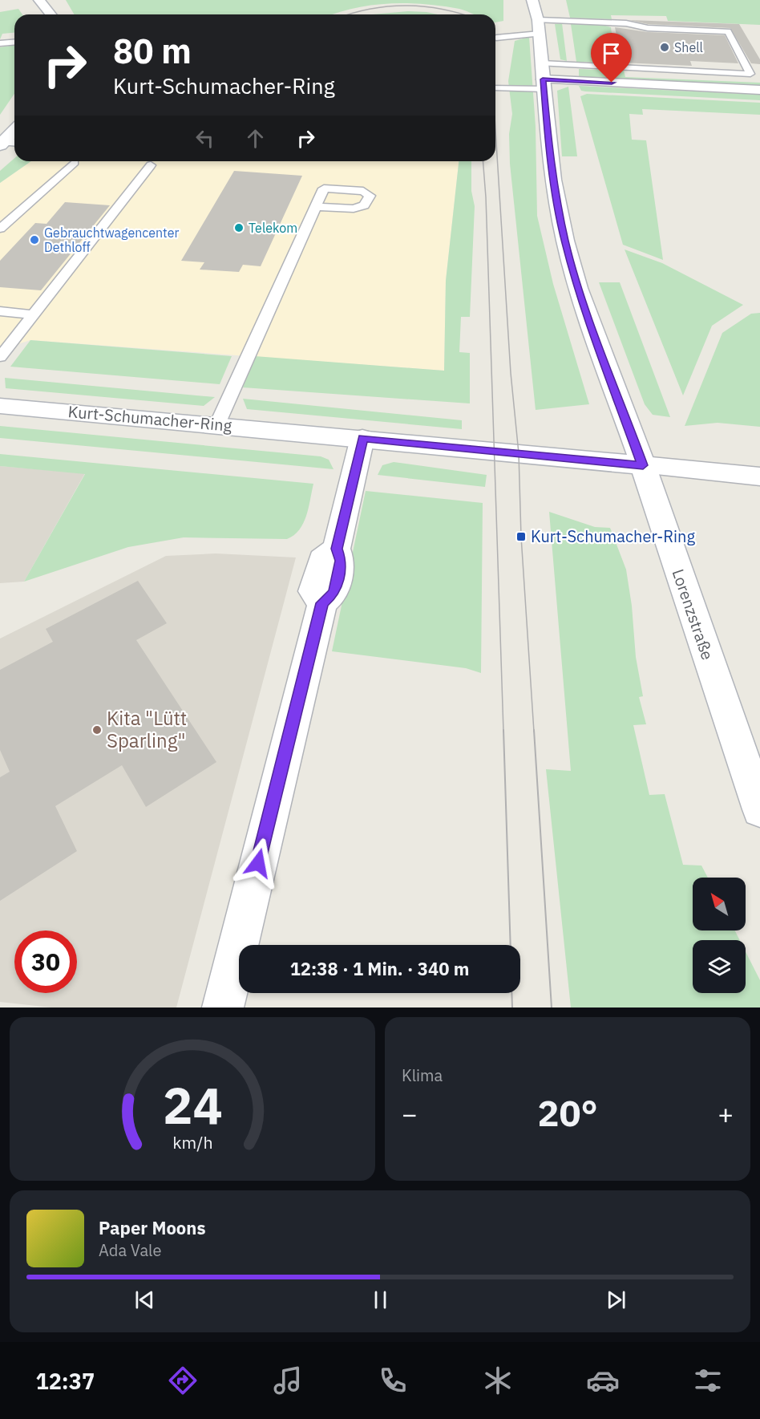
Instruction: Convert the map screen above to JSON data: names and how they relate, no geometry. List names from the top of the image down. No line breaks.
{"streets":{"street":["Kurt-Schumacher-Ring","Lorenzstraße"]},"crossings":[["Kurt-Schumacher-Ring","Lorenzstraße"]],"places":{"other":["Shell","Telekom","Gebrauchtwagencenter Dethloff","Kita \"Lütt Sparling\""],"transit":["Kurt-Schumacher-Ring"]},"north":"top left","page":{"turn":["80 m","Kurt-Schumacher-Ring"],"limit":"30","trip":"12:38 · 1 Min. · 340 m","tile":"Klima","heat":["−","20°","+"],"song":["Paper Moons","Ada Vale"],"tabs":"12:37","gauge":["24","km/h"]}}
